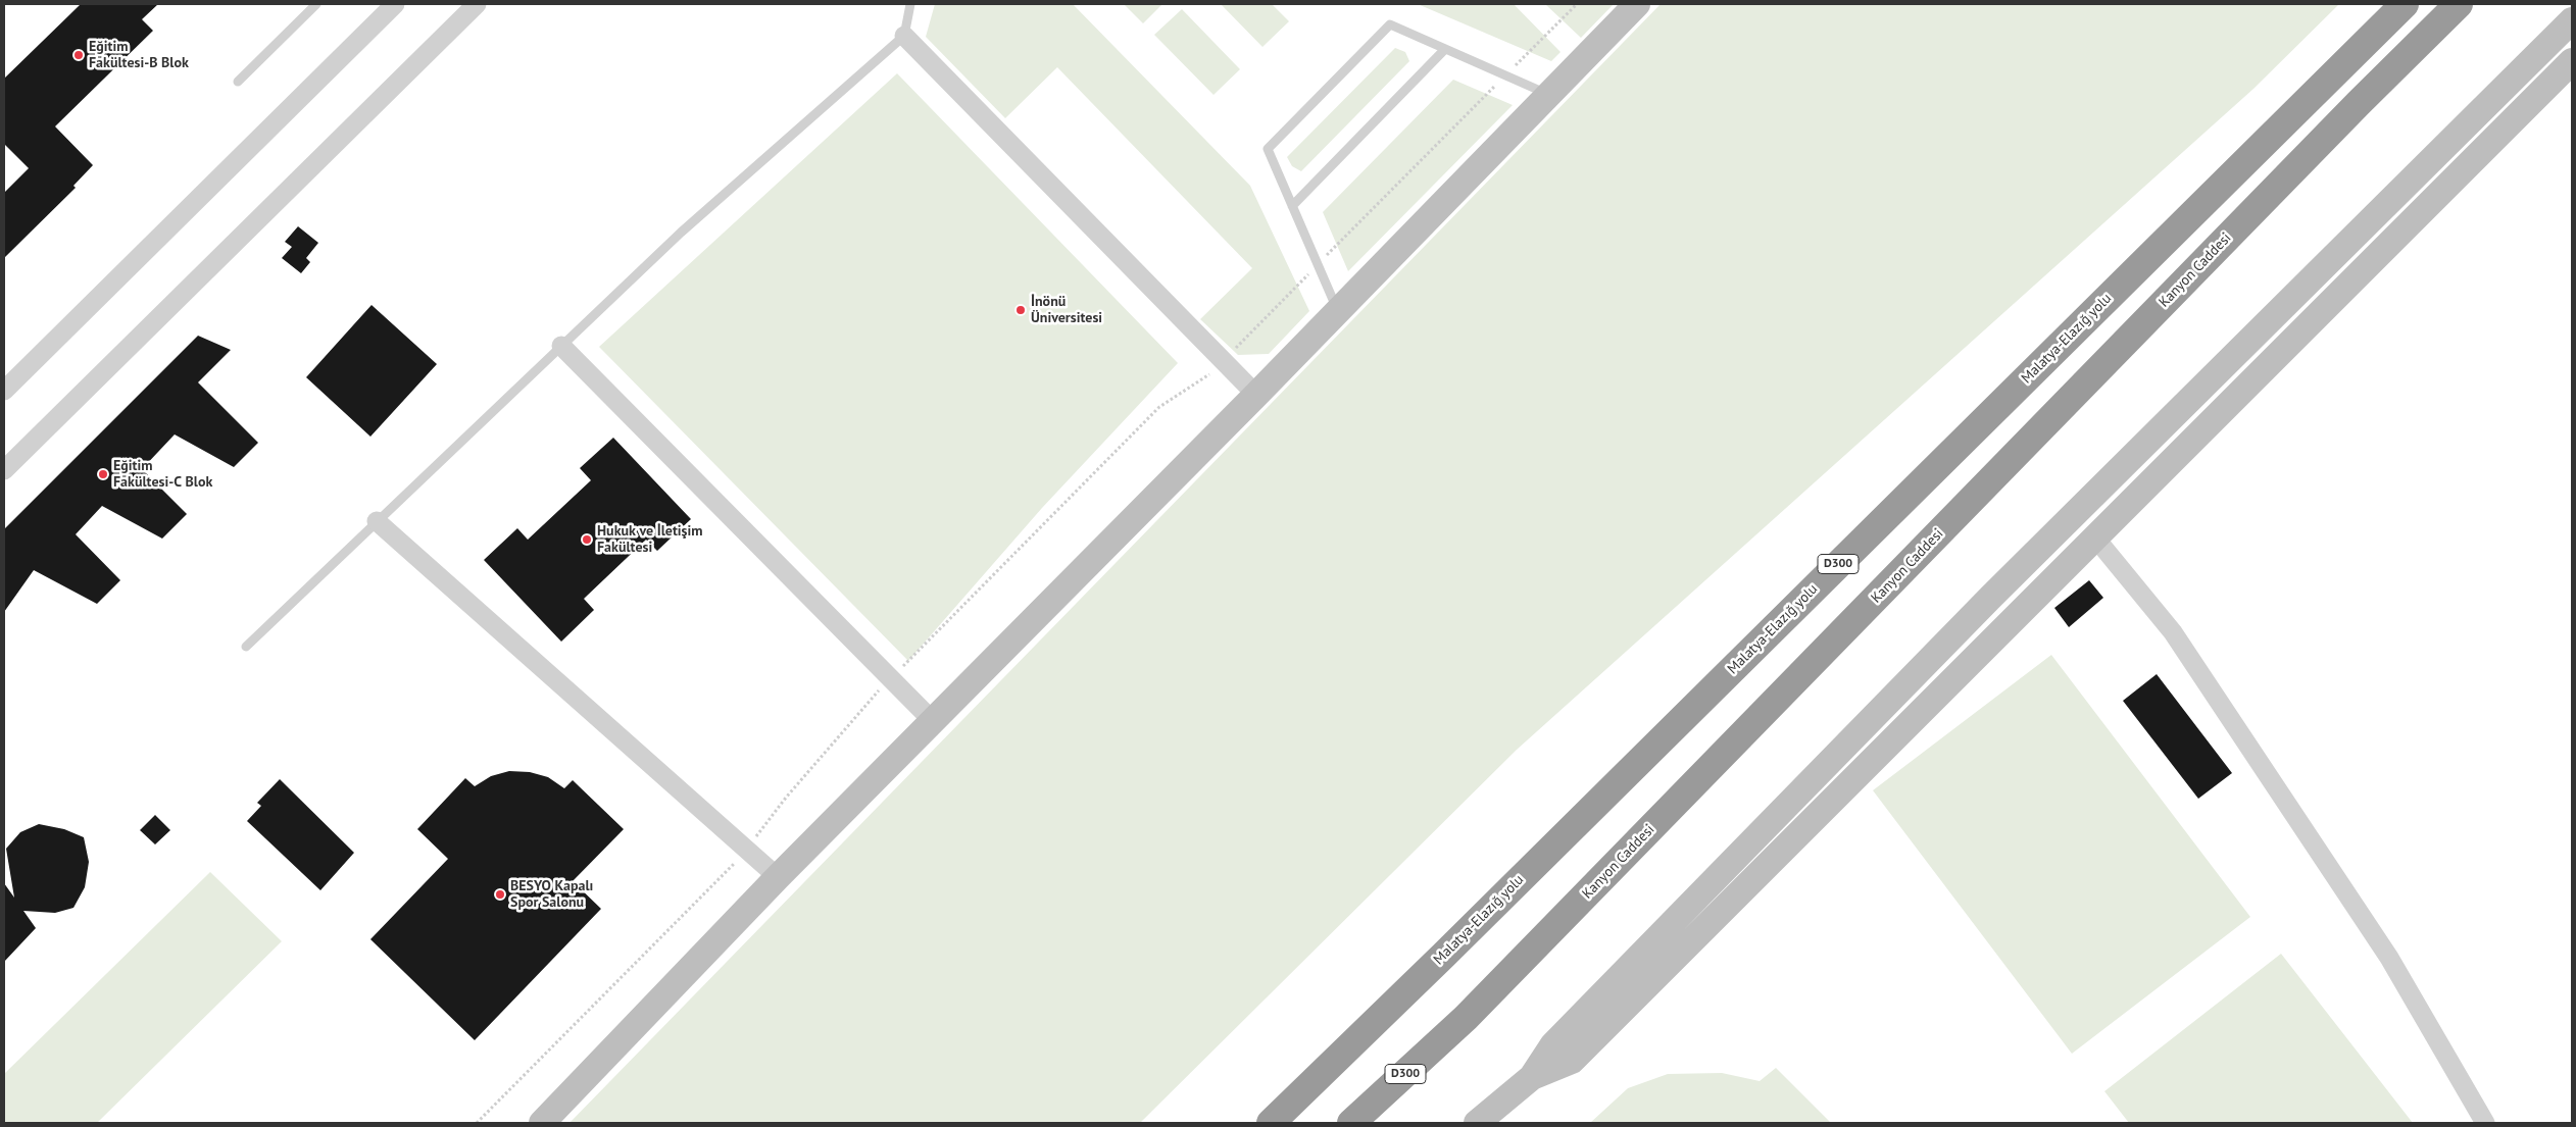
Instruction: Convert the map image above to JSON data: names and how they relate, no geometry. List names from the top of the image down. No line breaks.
{"streets":{"highway":["Kanyon Caddesi","Malatya-Elazığ yolu","D300"]},"places":["Eğitim Fakültesi-B Blok","İnönü Üniversitesi","Eğitim Fakültesi-C Blok","Hukuk ve İletişim Fakültesi","BESYO Kapalı Spor Salonu"]}
